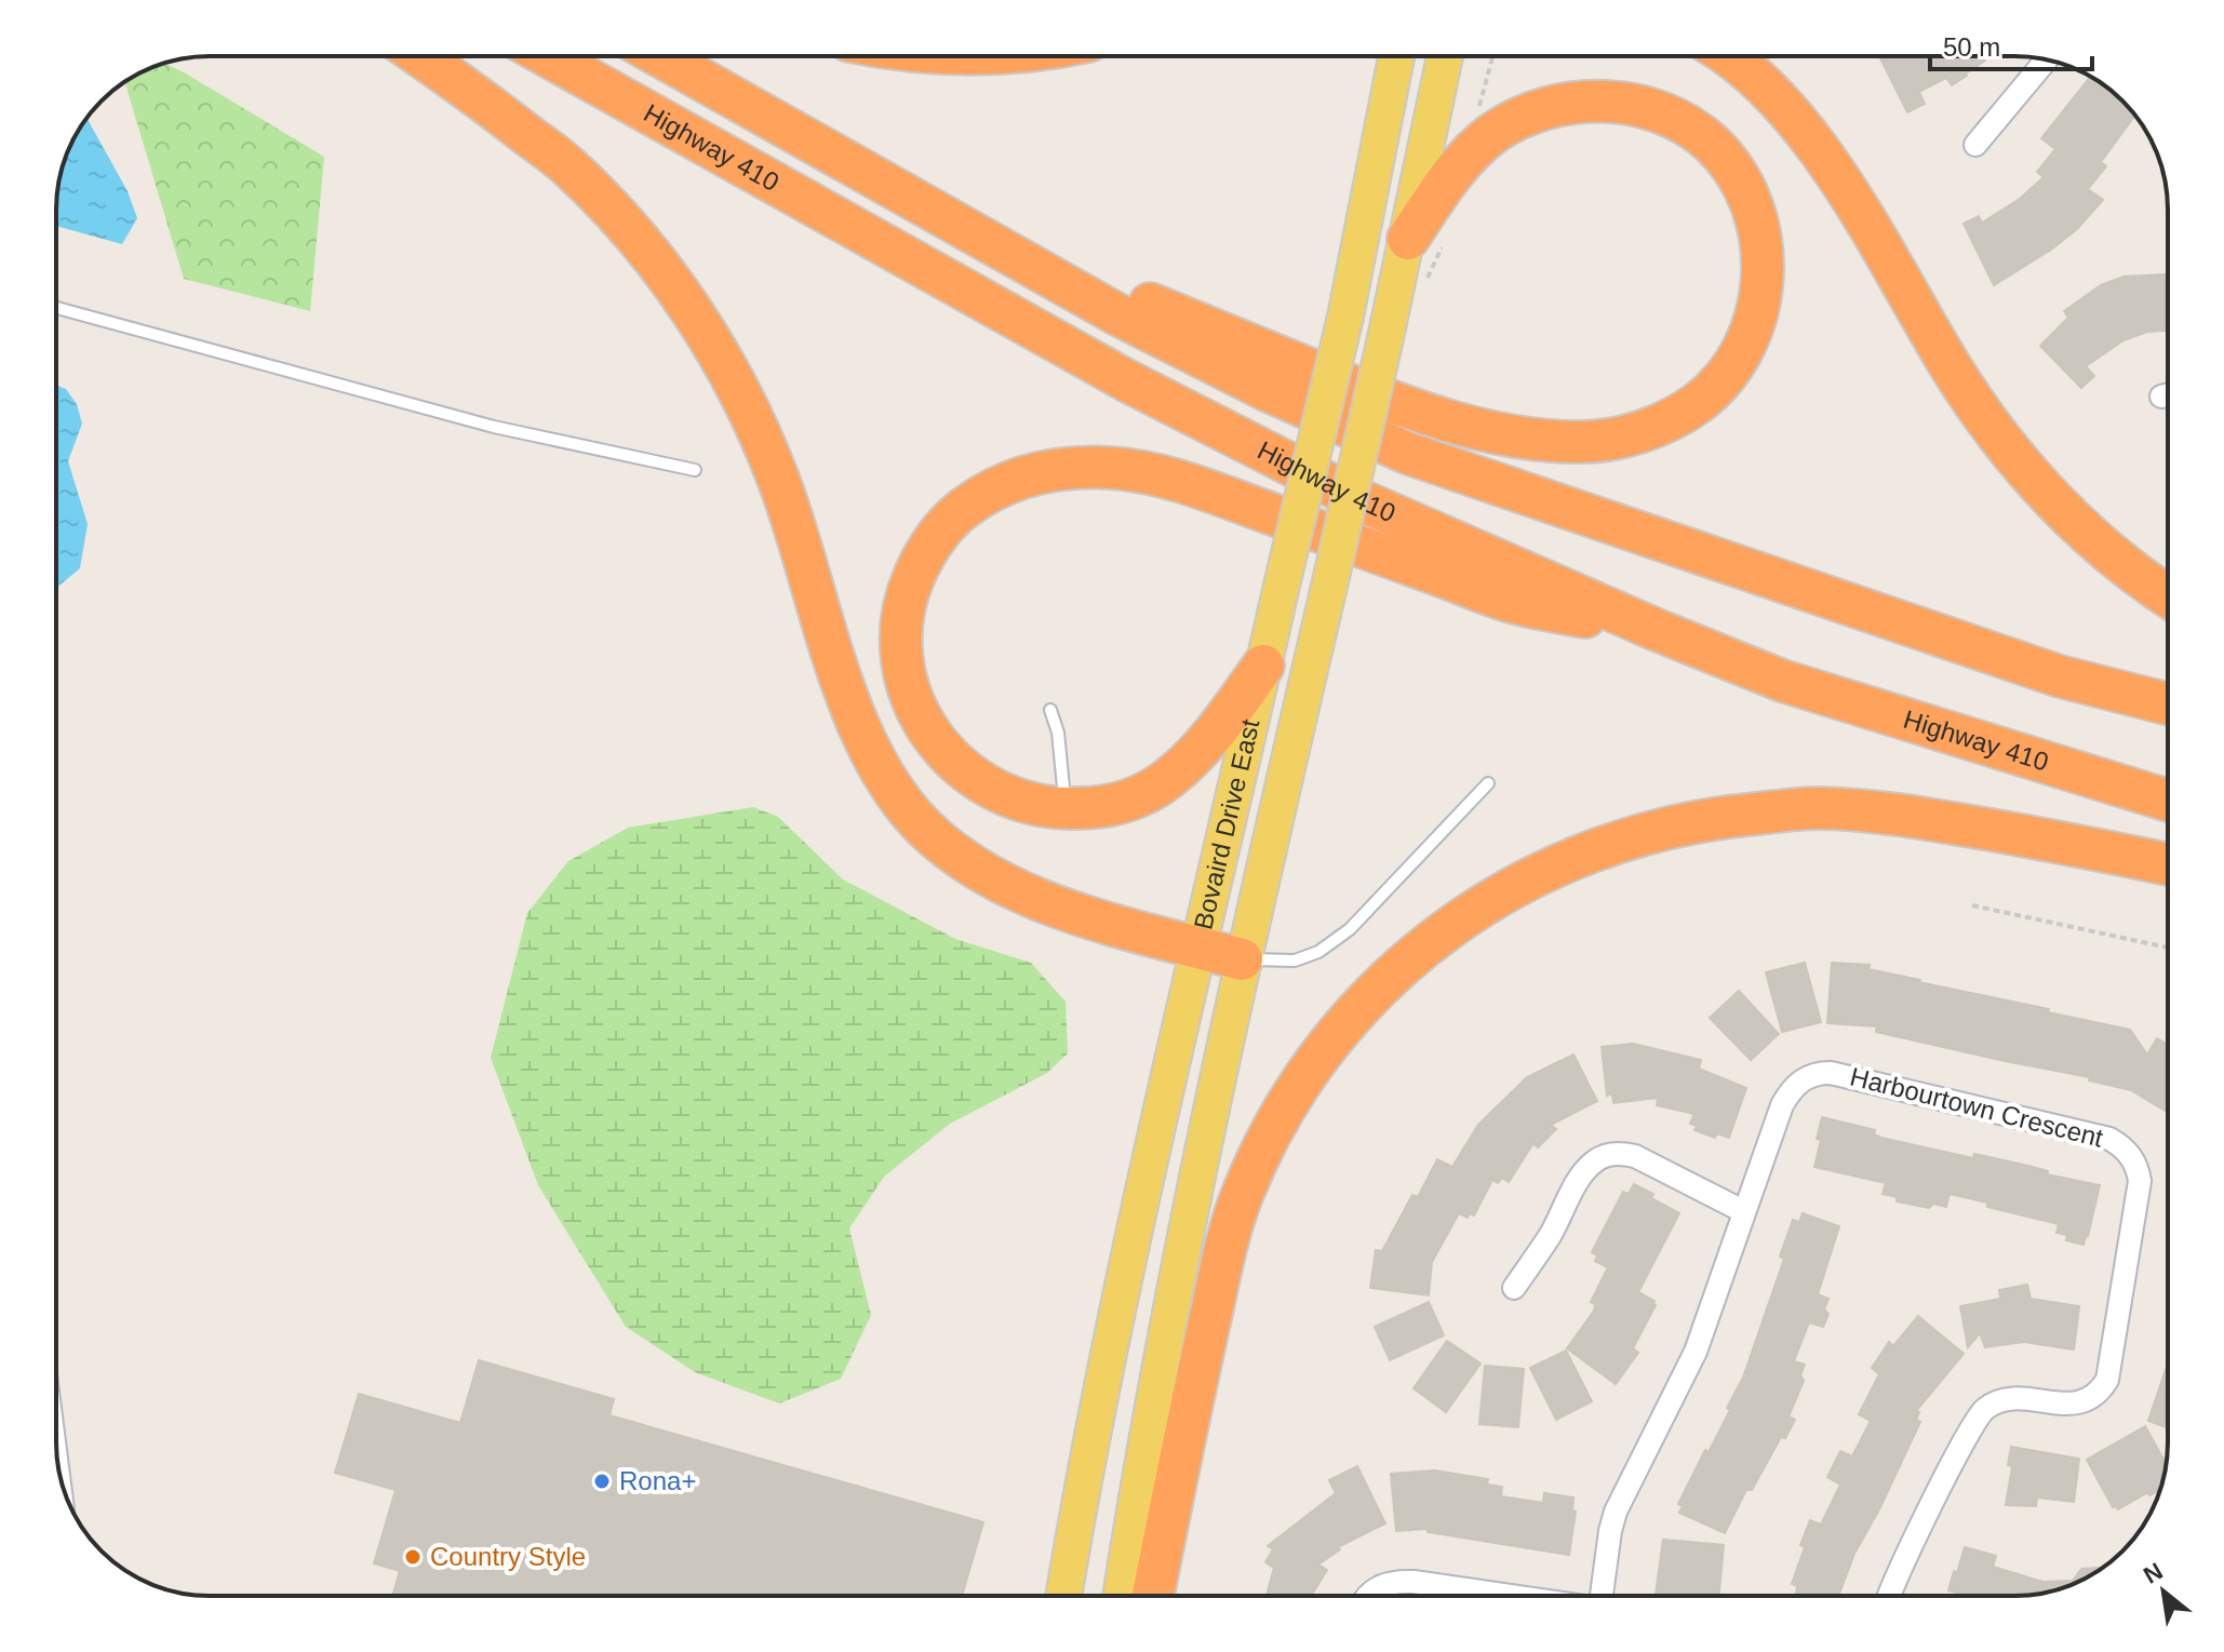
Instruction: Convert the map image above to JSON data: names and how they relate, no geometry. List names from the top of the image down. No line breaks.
{"streets":{"highway":["Highway 410"],"main road":["Bovaird Drive East"],"street":["Harbourtown Crescent"]},"places":["Rona+","Country Style"],"scale_bar":"50 m","north":"top left"}
